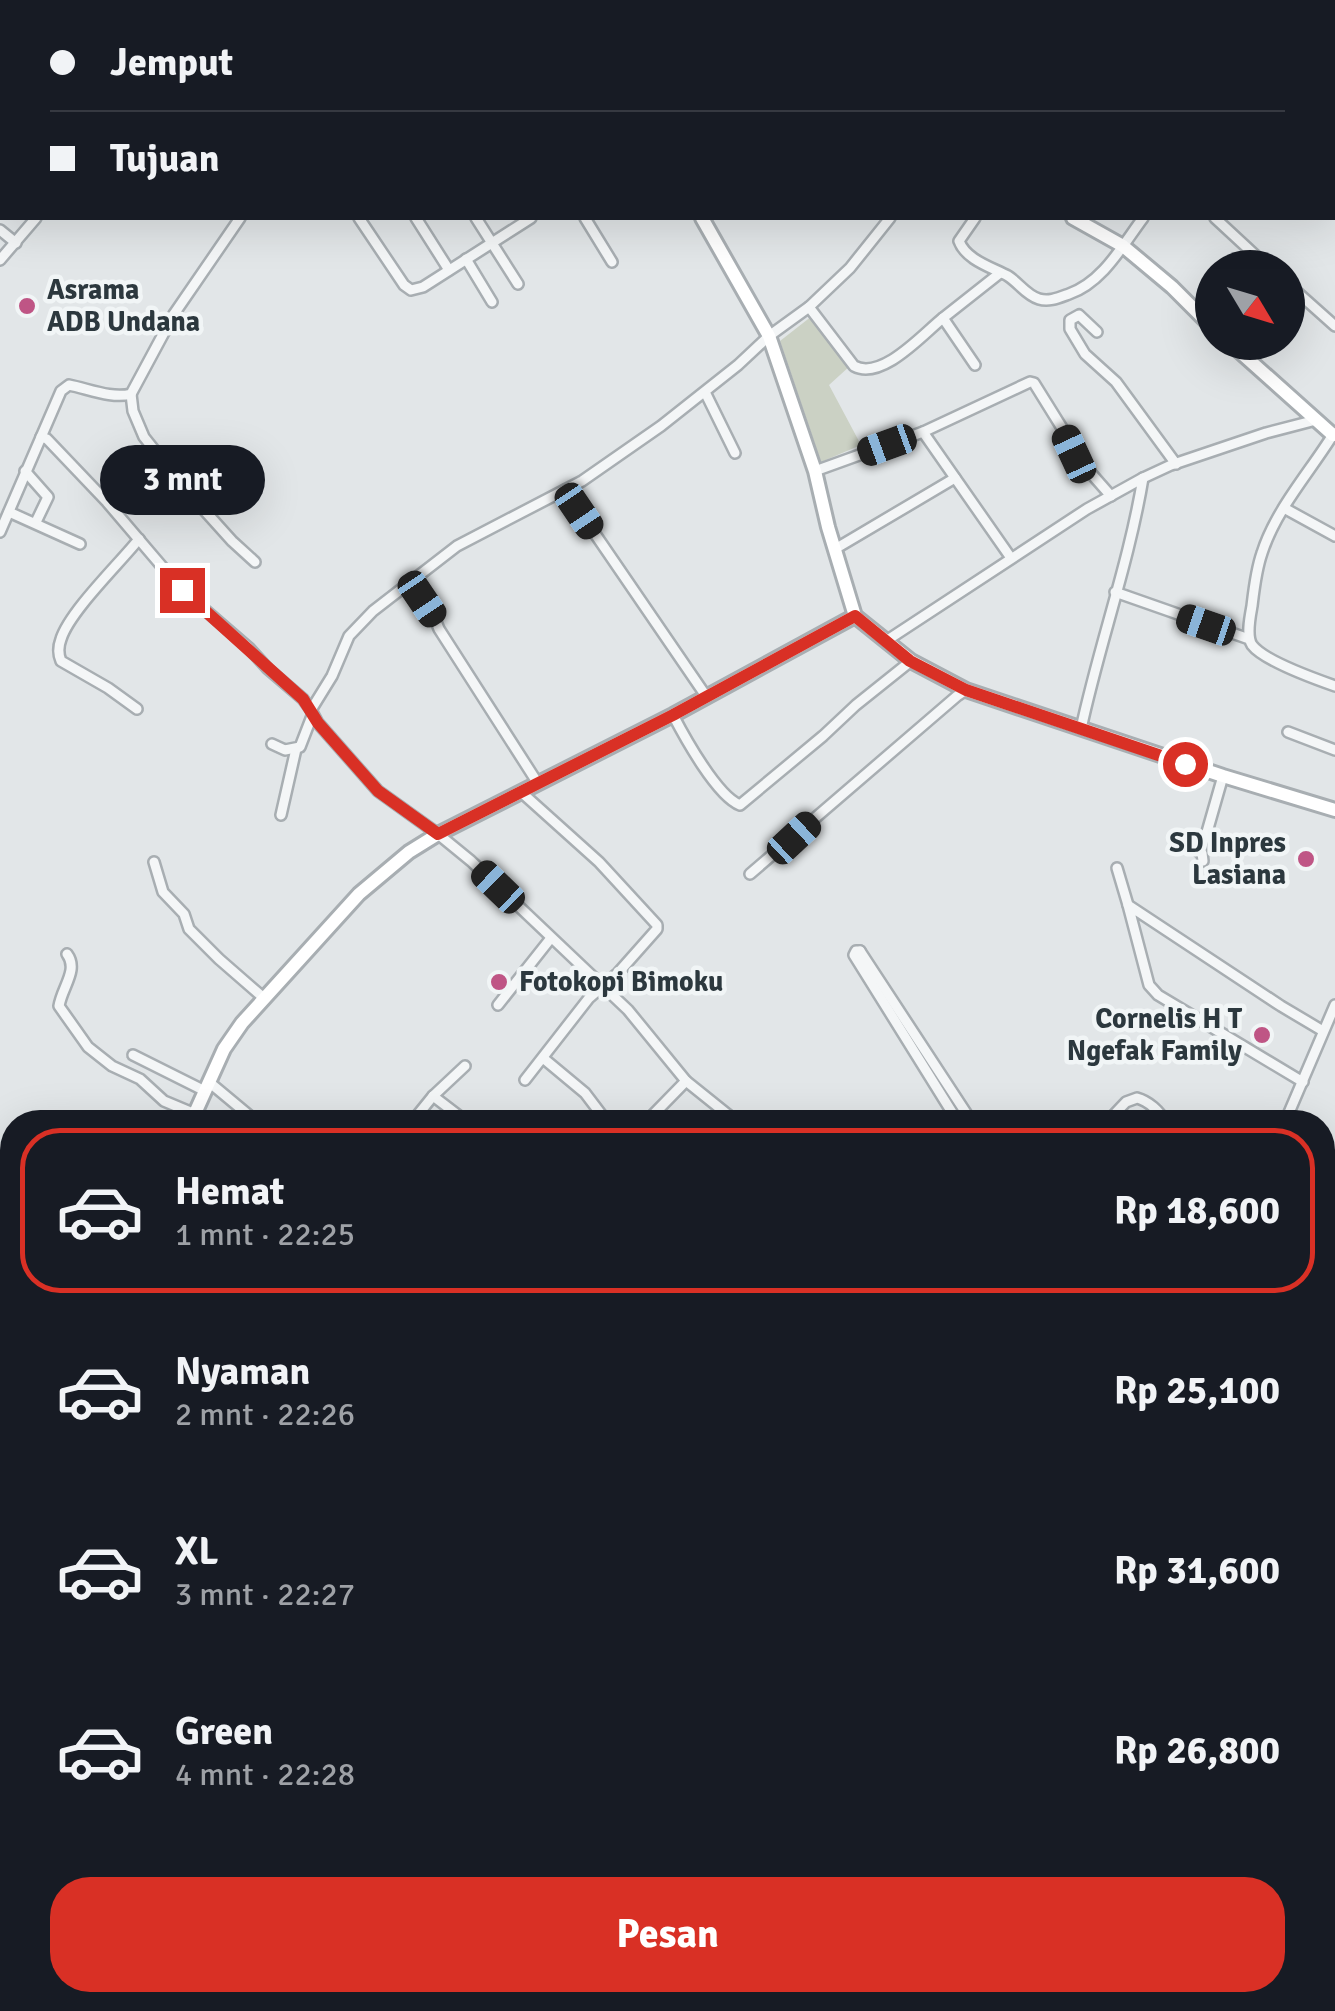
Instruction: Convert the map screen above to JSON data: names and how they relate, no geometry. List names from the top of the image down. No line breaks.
{"places":["Asrama ADB Undana","SD Inpres Lasiana","Fotokopi Bimoku","Cornelis H T Ngefak Family"],"north":"bottom right","page":{"banner":["Jemput","Tujuan"],"bubble":"3 mnt","list":[{"name":"Hemat","note":"1 mnt · 22:25","value":"Rp 18,600"},{"name":"Nyaman","note":"2 mnt · 22:26","value":"Rp 25,100"},{"name":"XL","note":"3 mnt · 22:27","value":"Rp 31,600"},{"name":"Green","note":"4 mnt · 22:28","value":"Rp 26,800"}],"buttons":"Pesan"}}
